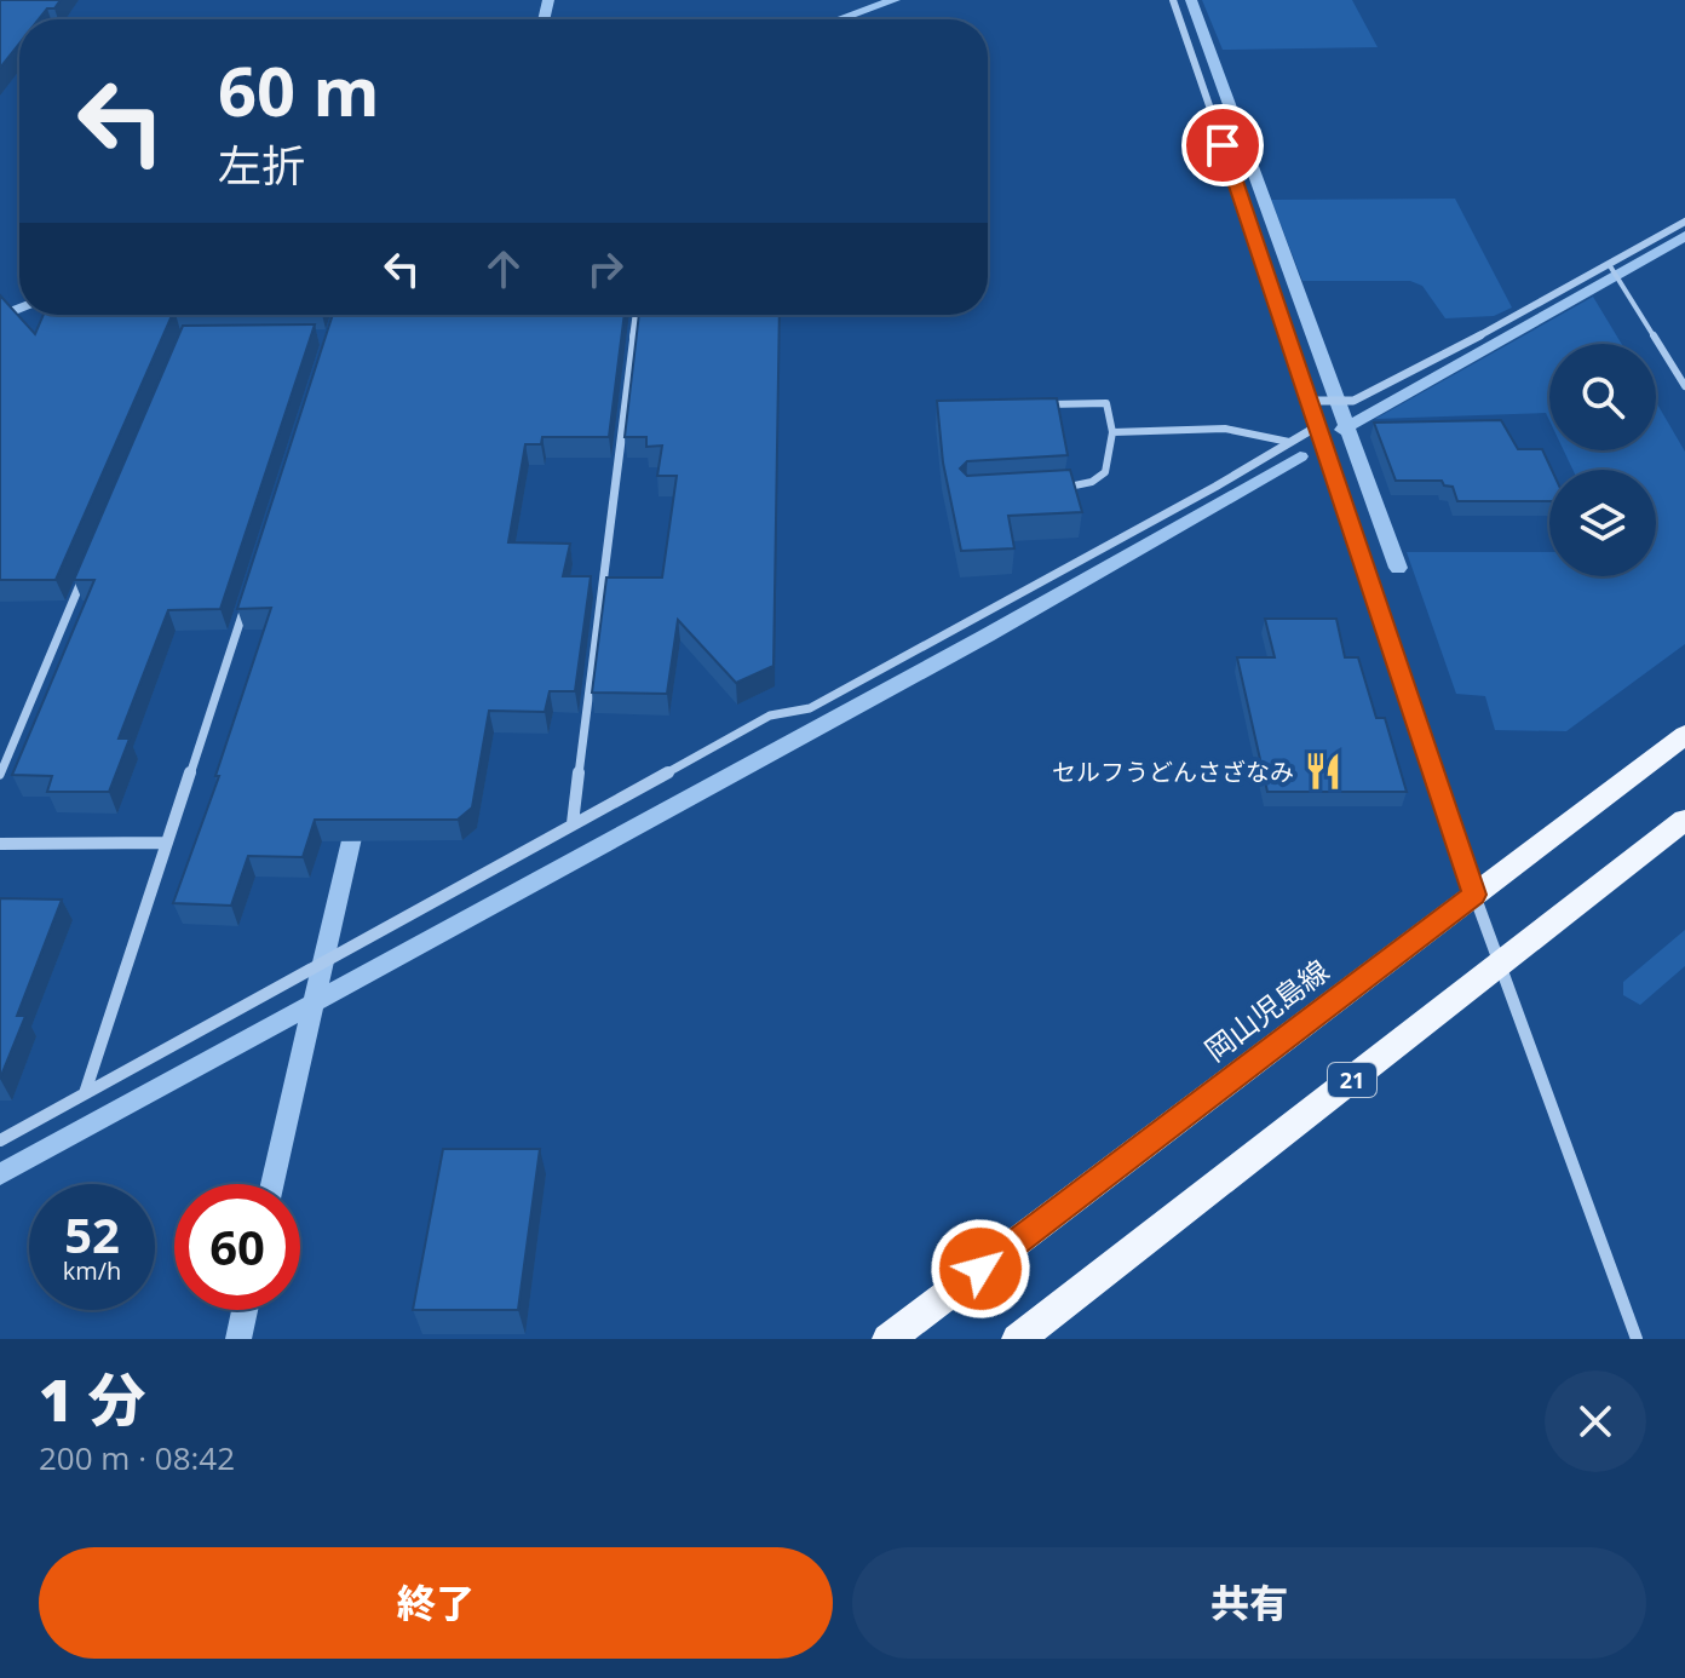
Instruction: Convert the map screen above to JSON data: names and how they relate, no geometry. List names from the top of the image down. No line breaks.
{"streets":{"main road":["岡山児島線","21"]},"places":{"restaurant":["セルフうどんさざなみ"]},"page":{"turn":["60 m","左折"],"speed":"52 km/h","limit":"60","heading":["1 分","200 m · 08:42"],"buttons":["終了","共有"]}}
